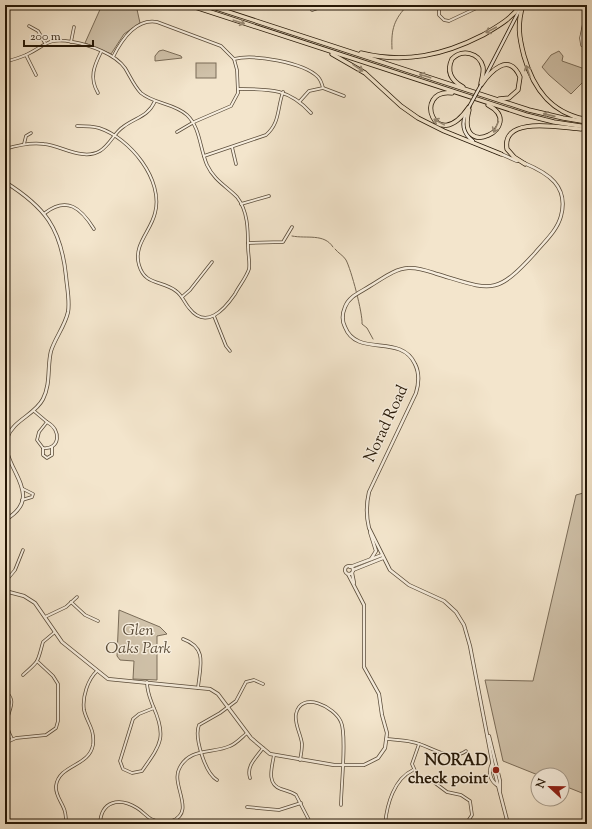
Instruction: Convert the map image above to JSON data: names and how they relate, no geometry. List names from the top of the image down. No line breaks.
{"streets":{"street":["Norad Road"]},"parks":["Glen Oaks Park"],"places":["NORAD check point"],"scale_bar":"200 m","north":"left"}
